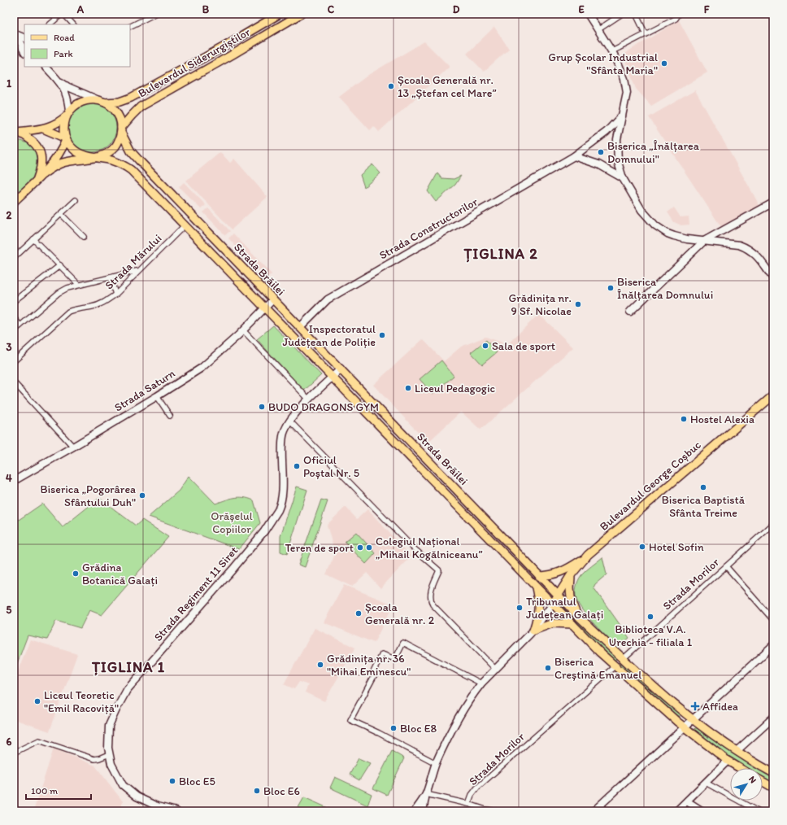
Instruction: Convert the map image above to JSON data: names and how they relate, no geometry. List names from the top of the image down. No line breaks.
{"streets":{"main road":["Bulevardul Siderurgiștilor","Strada Brăilei","Bulevardul George Coșbuc"],"street":["Strada Constructorilor","Strada Mărului","Strada Saturn","Strada Morilor","Strada Regiment 11 Siret"]},"crossings":[["Bulevardul Siderurgiștilor","Strada Brăilei"],["Strada Constructorilor","Strada Brăilei"],["Strada Mărului","Strada Brăilei"],["Strada Brăilei","Strada Saturn"],["Strada Brăilei","Bulevardul George Coșbuc"],["Strada Brăilei","Strada Morilor"],["Strada Brăilei","Strada Regiment 11 Siret"]],"districts":["ȚIGLINA 2","ȚIGLINA 1"],"parks":["Orășelul Copiilor"],"places":{"other":["Grup Școlar Industrial \"Sfânta Maria\"","Școala Generală nr. 13 „Ștefan cel Mare”","Biserica „Înălțarea Domnului\"","Biserica Înălțarea Domnului","Grădinița nr. 9 Sf. Nicolae","Inspectoratul Județean de Poliție","Sala de sport","Liceul Pedagogic","BUDO DRAGONS GYM","Hostel Alexia","Oficiul Poștal Nr. 5","Biserica Baptistă Sfânta Treime","Biserica „Pogorârea Sfântului Duh\"","Hotel Sofin","Teren de sport","Colegiul Național „Mihail Kogălniceanu”","Grădina Botanică Galați","Tribunalul Județean Galați","Școala Generală nr. 2","Biblioteca V.A. Urechia - filiala 1","Grădinița nr. 36 \"Mihai Eminescu\"","Biserica Creștină Emanuel","Liceul Teoretic \"Emil Racoviță\"","Bloc E8","Bloc E5","Bloc E6"],"health":["Affidea"]},"legend":["Road","Park"],"scale_bar":"100 m","north":"top right","grid":{"columns":["A","B","C","D","E","F"],"rows":["1","2","3","4","5","6"]}}
